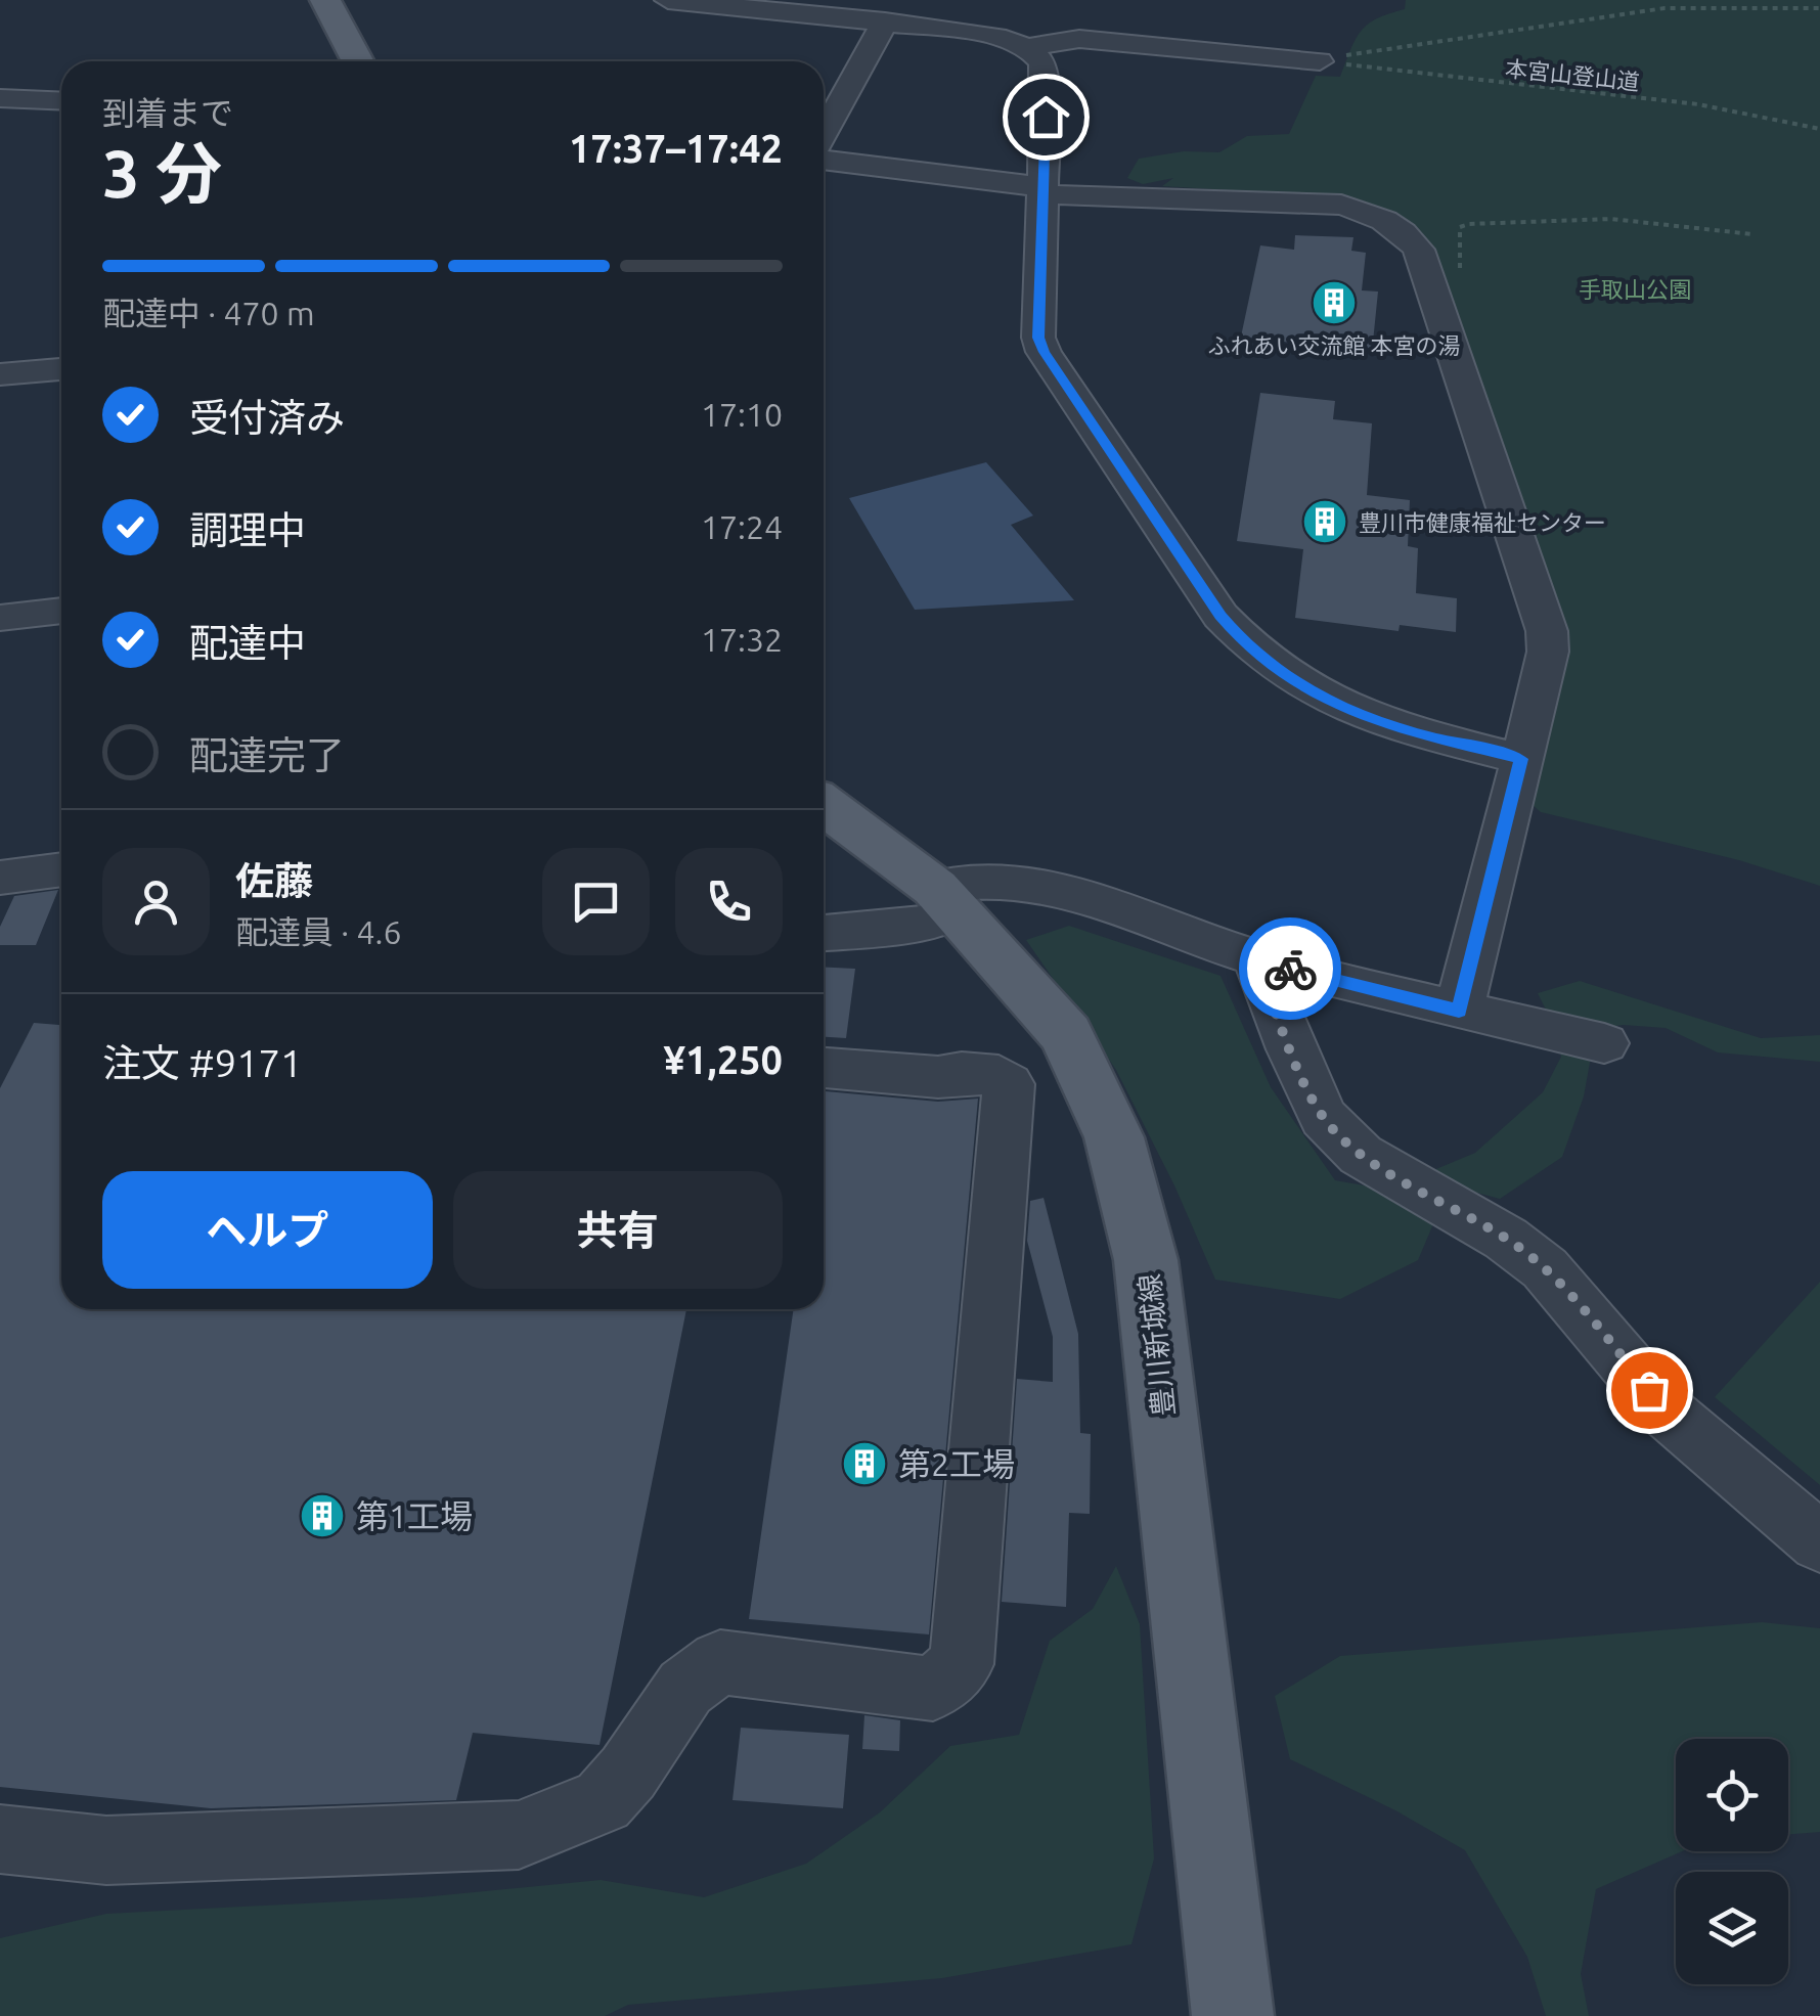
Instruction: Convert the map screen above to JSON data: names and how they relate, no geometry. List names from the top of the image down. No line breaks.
{"streets":{"main road":["豊川新城線"],"path":["本宮山登山道"]},"parks":["手取山公園"],"places":{"building":["ふれあい交流館 本宮の湯","豊川市健康福祉センター","第2工場","第1工場"]},"page":{"heading":["3 分","到着まで","17:37–17:42"],"panel":["佐藤","配達員 · 4.6","注文 #9171","¥1,250"],"bar":"配達中 · 470 m","list":[["受付済み","17:10"],["調理中","17:24"],["配達中","17:32"],"配達完了"],"buttons":["ヘルプ","共有"]}}
